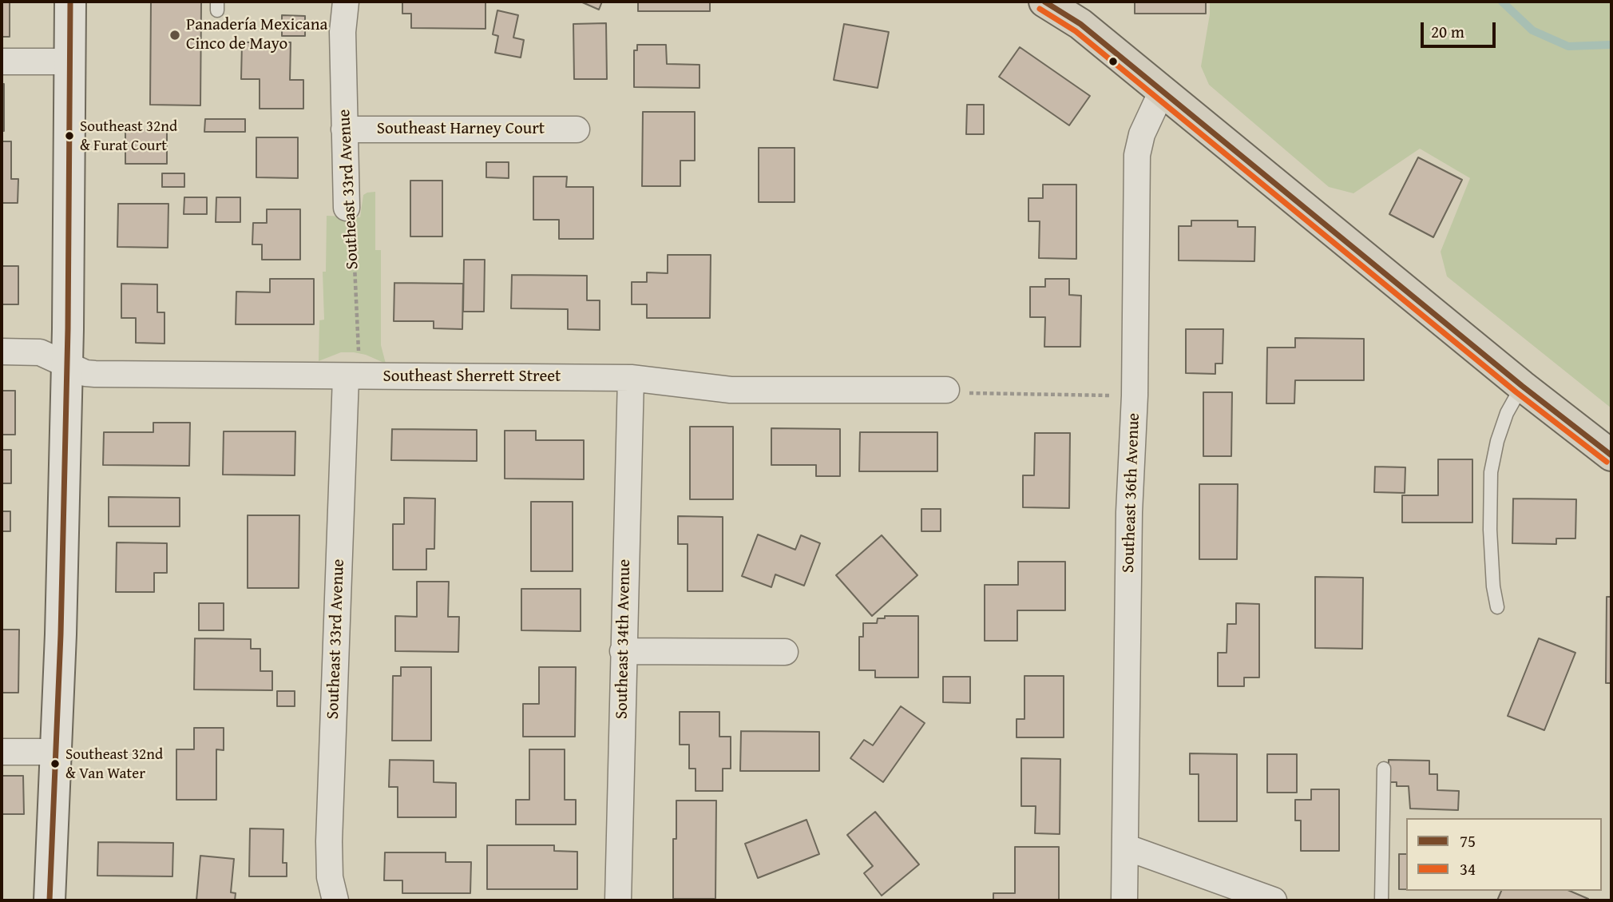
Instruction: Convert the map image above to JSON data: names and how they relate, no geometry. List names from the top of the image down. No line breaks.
{"streets":{"street":["Southeast Harney Court","Southeast 33rd Avenue","Southeast Sherrett Street","Southeast 36th Avenue","Southeast 34th Avenue"]},"crossings":[["Southeast Harney Court","Southeast 33rd Avenue"],["Southeast 33rd Avenue","Southeast Sherrett Street"],["Southeast Sherrett Street","Southeast 34th Avenue"]],"places":["Panadería Mexicana Cinco de Mayo","Southeast 32nd & Furat Court","Southeast 32nd & Van Water"],"lines":["transit line 75","transit line 34"],"legend":["75","34"],"scale_bar":"20 m"}
